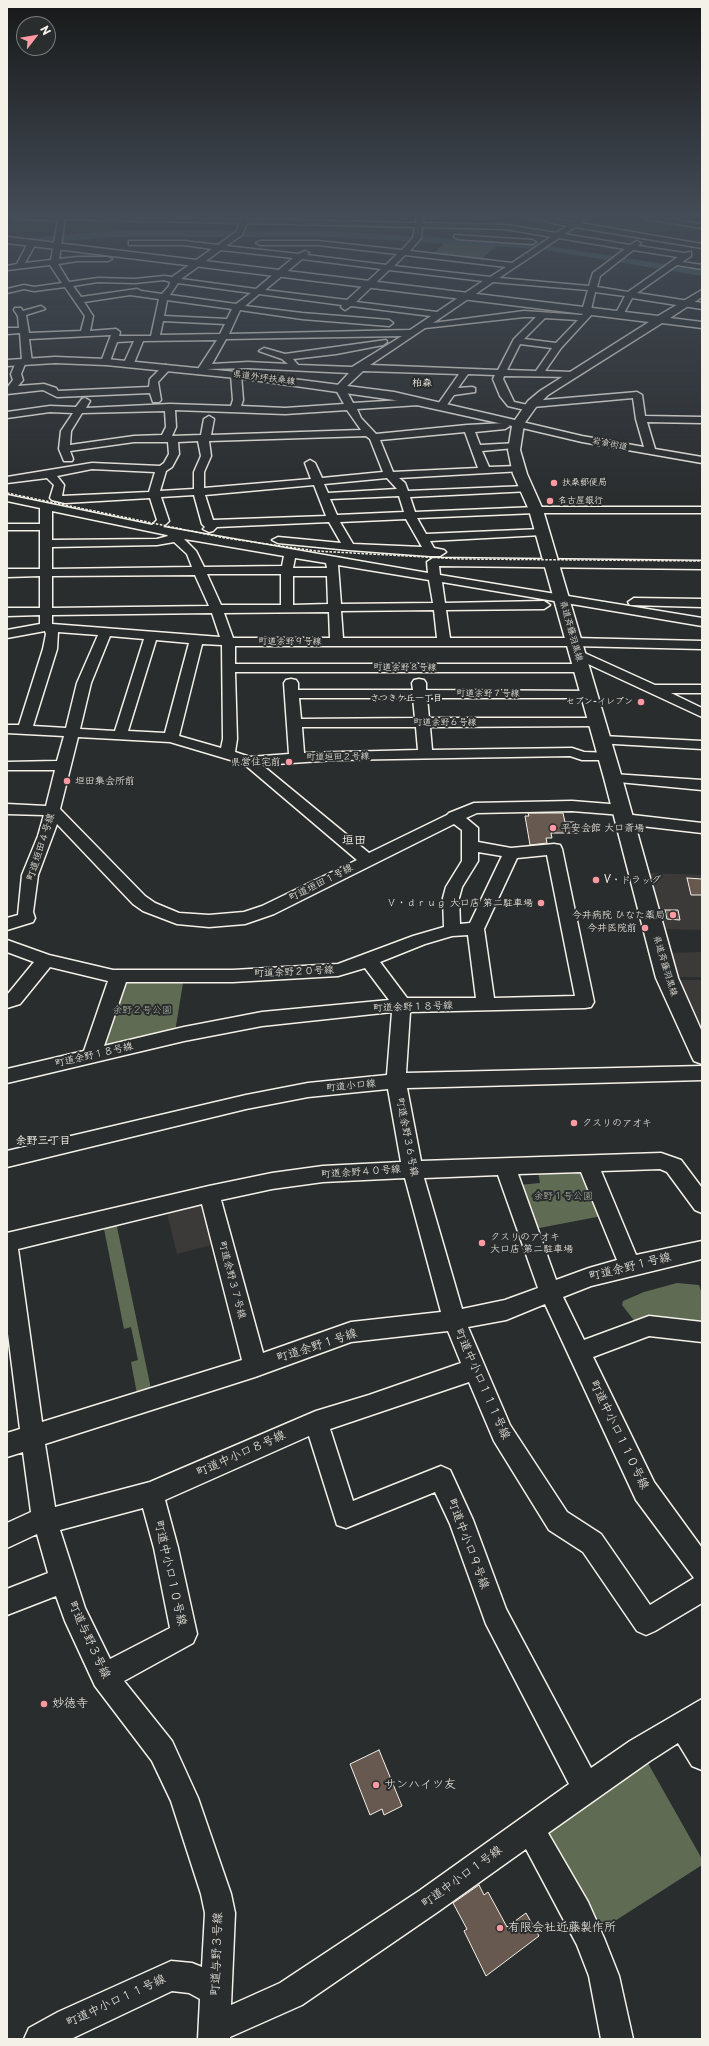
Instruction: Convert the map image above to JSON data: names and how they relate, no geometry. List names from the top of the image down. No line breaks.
{"streets":{"main road":["県道外坪扶桑線","県道斉藤羽黒線"],"street":["岩倉街道","町道余野９号線","町道余野８号線","町道余野７号線","町道余野６号線","町道垣田２号線","町道垣田４号線","町道垣田１号線","町道余野２０号線","町道余野１８号線","町道小口線","町道余野３６号線","町道余野４０号線","町道余野１号線","町道余野３７号線","町道中小口１１１号線","町道中小口１１０号線","町道中小口８号線","町道中小口９号線","町道中小口１０号線","町道与野３号線","町道中小口１号線","町道中小口１１号線"]},"crossings":[["県道外坪扶桑線","岩倉街道"],["県道外坪扶桑線","県道斉藤羽黒線"],["岩倉街道","県道斉藤羽黒線"],["県道斉藤羽黒線","町道余野９号線"],["県道斉藤羽黒線","町道余野８号線"],["県道斉藤羽黒線","町道余野７号線"],["県道斉藤羽黒線","町道余野６号線"],["県道斉藤羽黒線","町道垣田２号線"],["県道斉藤羽黒線","町道垣田１号線"],["町道余野９号線","町道余野８号線"],["町道余野９号線","町道垣田４号線"],["町道垣田２号線","町道垣田４号線"],["町道垣田４号線","町道垣田１号線"],["町道余野１８号線","町道余野３６号線"],["町道小口線","町道余野３６号線"],["町道余野３６号線","町道余野４０号線"],["町道余野３６号線","町道余野１号線"],["町道余野３６号線","町道中小口１１１号線"],["町道余野４０号線","町道余野３７号線"],["町道余野４０号線","町道中小口１１０号線"],["町道余野４０号線","町道与野３号線"],["町道余野１号線","町道余野３７号線"],["町道余野１号線","町道中小口１１１号線"],["町道余野１号線","町道中小口１１０号線"],["町道余野１号線","町道与野３号線"],["町道中小口１１１号線","町道中小口８号線"],["町道中小口８号線","町道中小口９号線"],["町道中小口８号線","町道中小口１０号線"],["町道中小口８号線","町道与野３号線"],["町道中小口９号線","町道中小口１号線"],["町道中小口１０号線","町道与野３号線"],["町道与野３号線","町道中小口１号線"],["町道与野３号線","町道中小口１１号線"]],"districts":["柏森","さつきケ丘一丁目","垣田","余野三丁目"],"parks":["余野２号公園","余野１号公園"],"places":["扶桑郵便局","名古屋銀行","セブン-イレブン","県営住宅前","垣田集会所前","平安会館 大口斎場","V・ドラッグ","Ｖ・ｄｒｕｇ 大口店 第二駐車場","今井病院 ひなた薬局","今井医院前","クスリのアオキ","クスリのアオキ 大口店 第二駐車場","妙徳寺","サンハイツ友","有限会社近藤製作所"],"north":"top right"}
